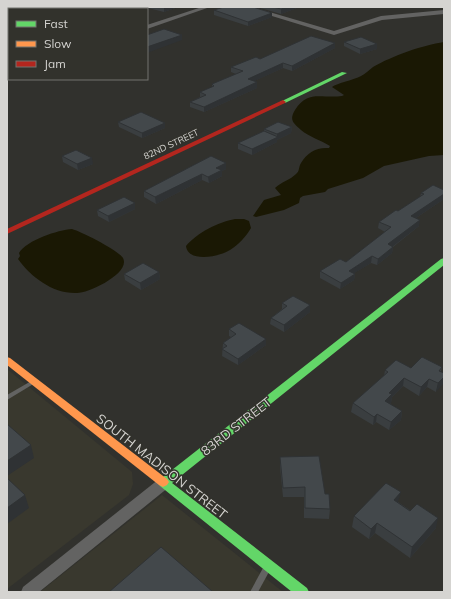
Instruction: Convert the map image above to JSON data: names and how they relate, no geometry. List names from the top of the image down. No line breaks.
{"streets":{"street":["82ND STREET","83RD STREET","SOUTH MADISON STREET"]},"crossings":[["83RD STREET","SOUTH MADISON STREET"]],"legend":["Fast","Slow","Jam"]}
